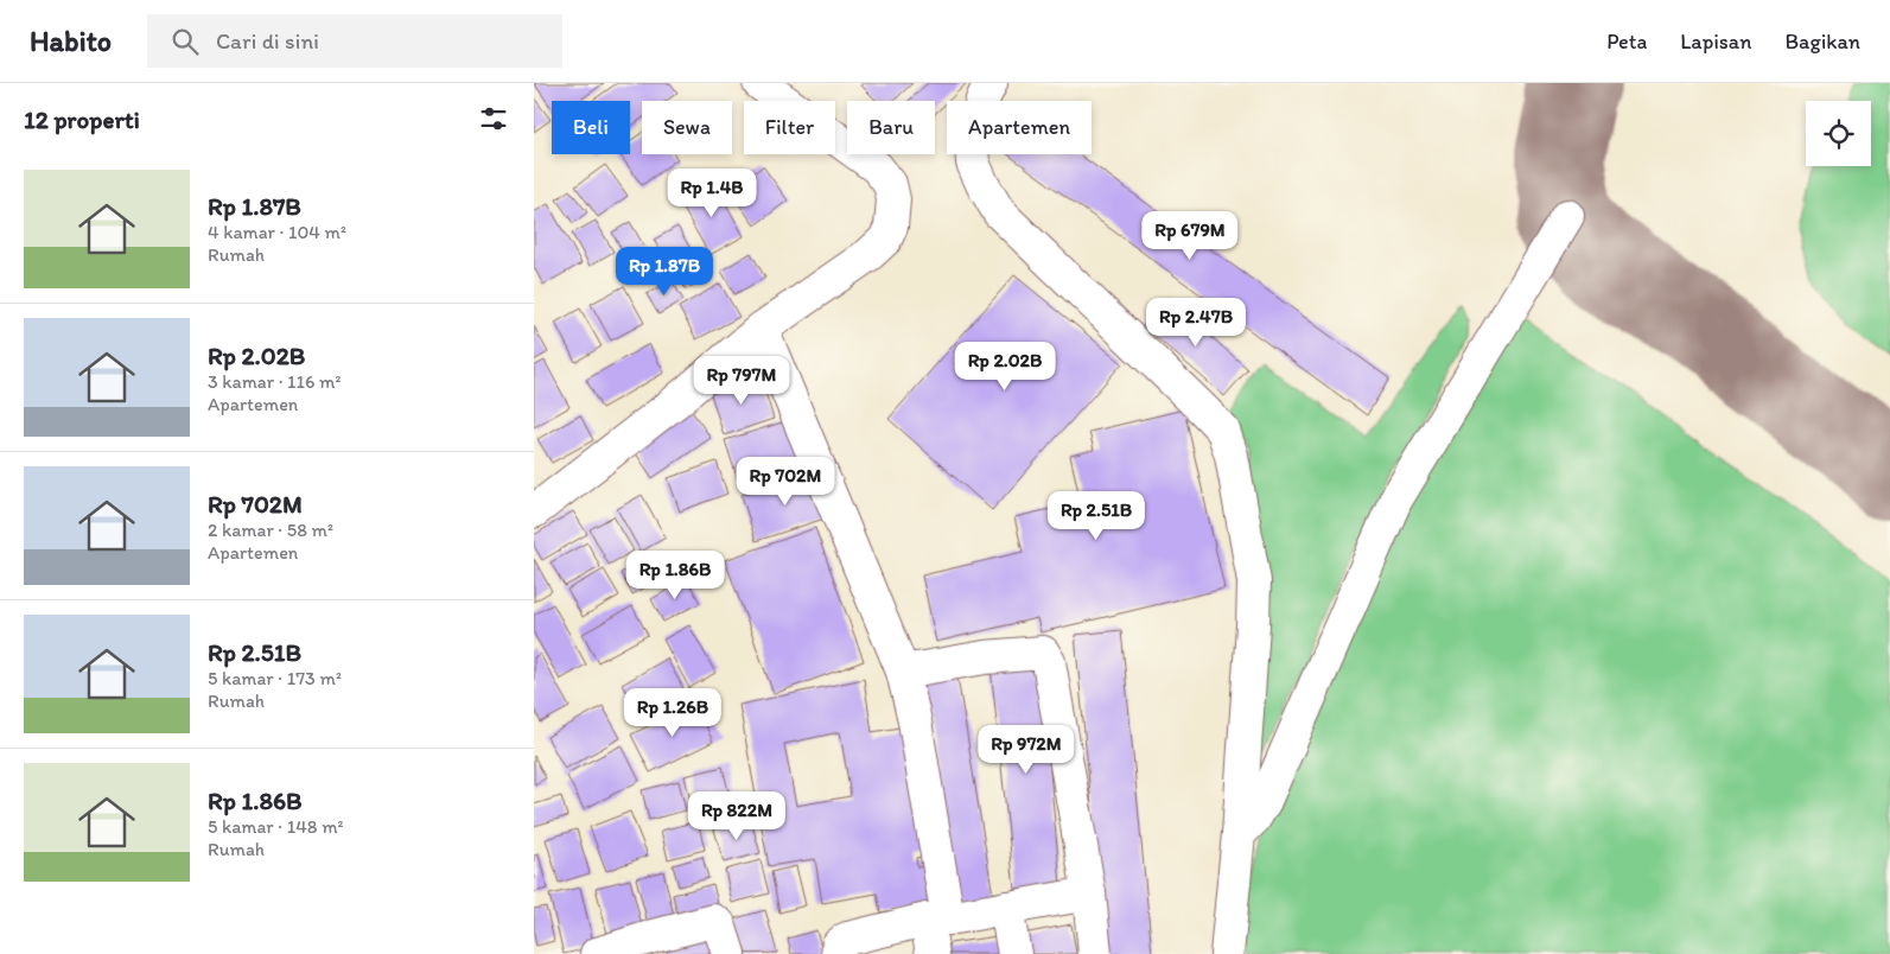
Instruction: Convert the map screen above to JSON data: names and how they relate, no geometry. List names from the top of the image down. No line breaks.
{"page":{"header":"Habito","search":"Cari di sini","nav":["Peta","Lapisan","Bagikan"],"heading":"12 properti","chip":["Beli","Sewa","Filter","Baru","Apartemen"],"list":[{"name":"Rp 1.87B","note":"4 kamar · 104 m² · Rumah"},{"name":"Rp 2.02B","note":"3 kamar · 116 m² · Apartemen"},{"name":"Rp 702M","note":"2 kamar · 58 m² · Apartemen"},{"name":"Rp 2.51B","note":"5 kamar · 173 m² · Rumah"},{"name":"Rp 1.86B","note":"5 kamar · 148 m² · Rumah"}],"price":["Rp 1.4B","Rp 679M","Rp 1.87B","Rp 2.47B","Rp 2.02B","Rp 797M","Rp 702M","Rp 2.51B","Rp 1.86B","Rp 1.26B","Rp 972M","Rp 822M"]}}
